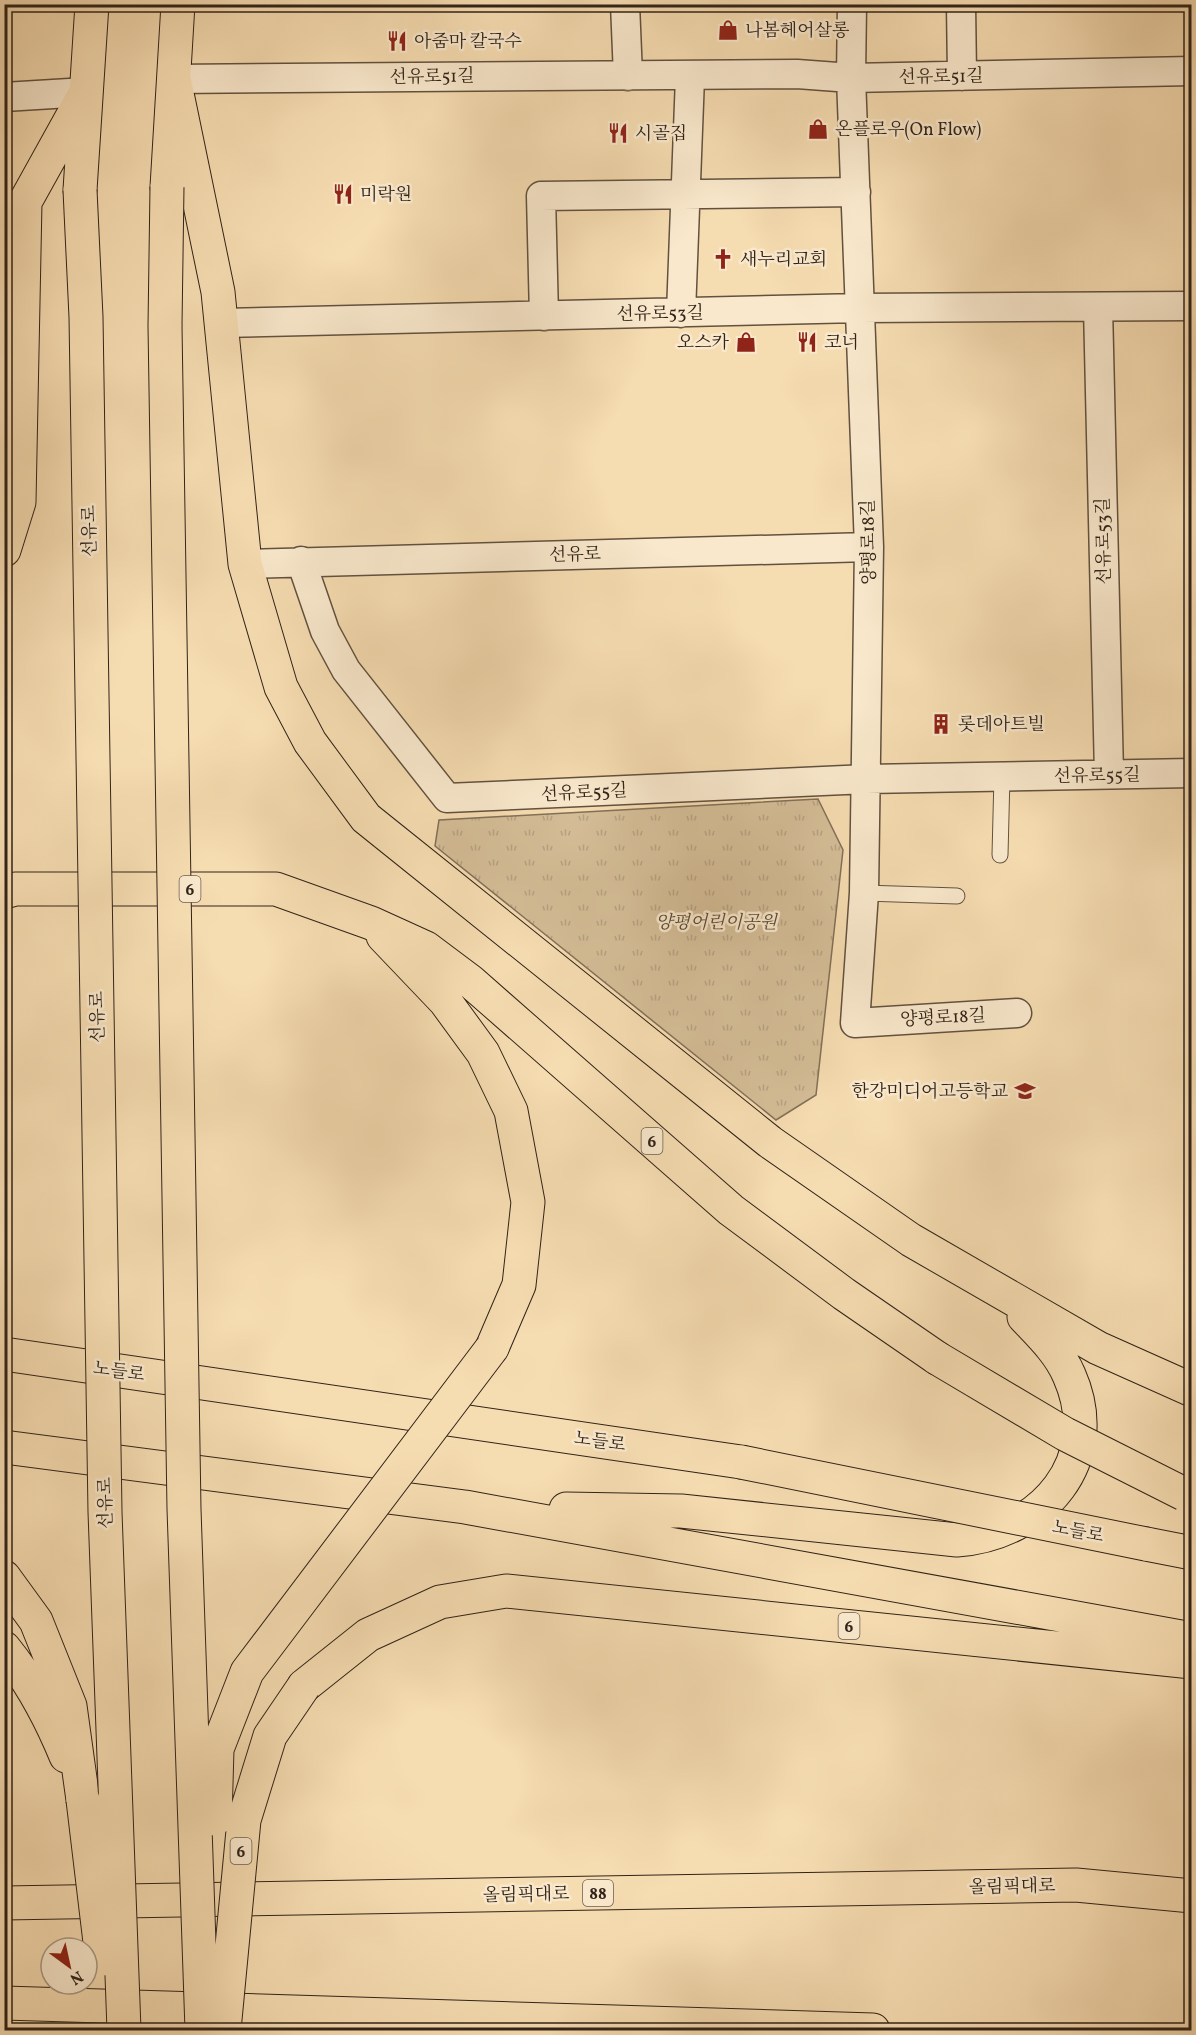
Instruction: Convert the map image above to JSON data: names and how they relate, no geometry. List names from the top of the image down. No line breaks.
{"streets":{"main road":["선유로","6","노들로","올림픽대로","88"],"street":["선유로51길","선유로53길","양평로18길","선유로55길"]},"crossings":[["선유로51길","양평로18길"],["선유로53길","양평로18길"],["선유로53길","선유로55길"],["선유로","양평로18길"],["선유로","선유로55길"],["양평로18길","선유로55길"]],"parks":["양평어린이공원"],"places":{"shop":["나봄헤어살롱","온플로우(On Flow)","오스카"],"restaurant":["아줌마 칼국수","시골집","미락원","코너"],"church":["새누리교회"],"building":["롯데아트빌"],"school or university":["한강미디어고등학교"]},"north":"bottom right"}
